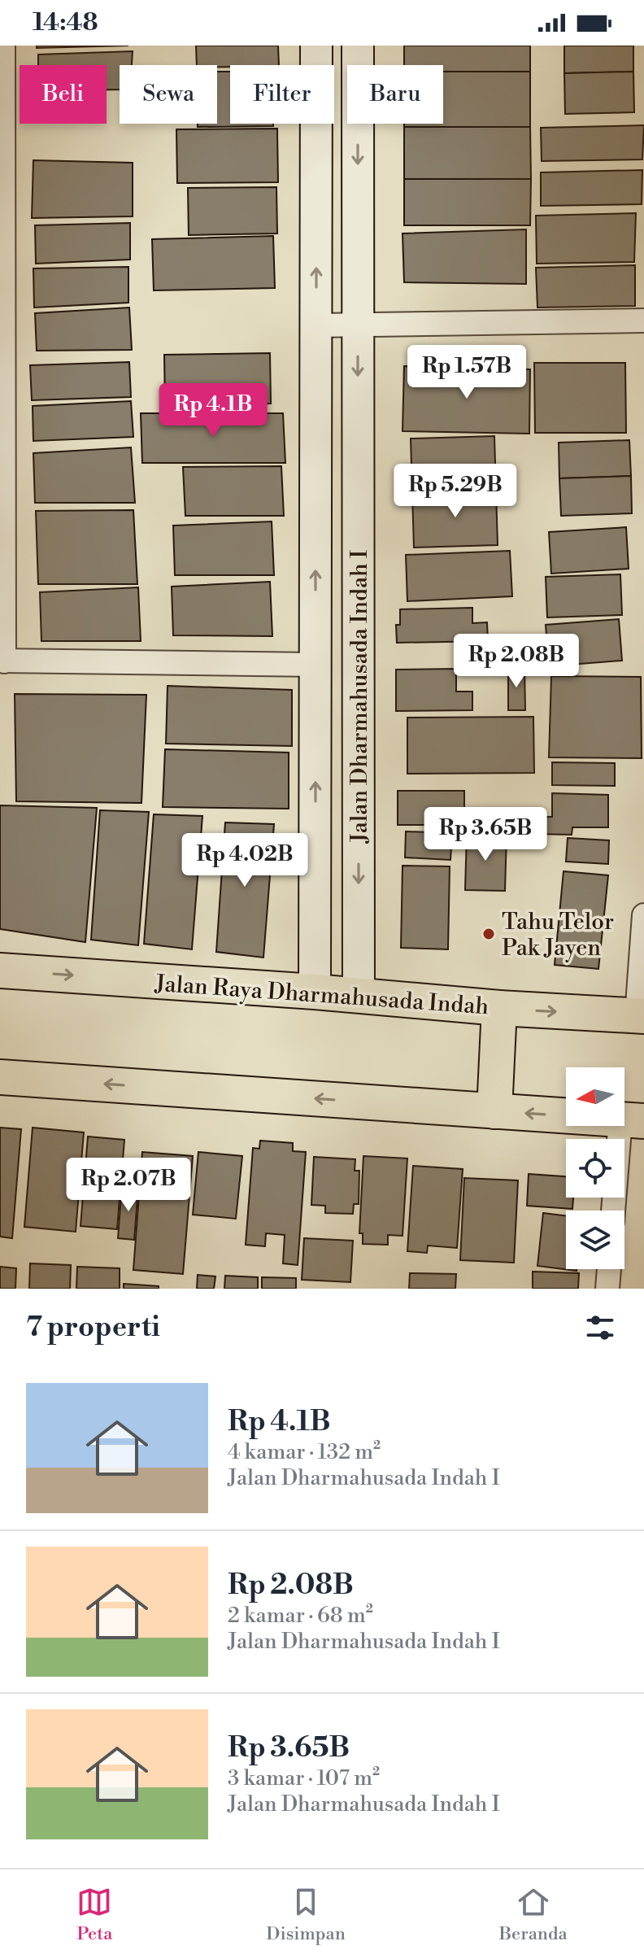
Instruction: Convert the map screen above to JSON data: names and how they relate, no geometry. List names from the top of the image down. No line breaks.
{"streets":{"main road":["Jalan Dharmahusada Indah I","Jalan Raya Dharmahusada Indah"]},"crossings":[["Jalan Dharmahusada Indah I","Jalan Raya Dharmahusada Indah"]],"places":["Tahu Telor Pak Jayen"],"north":"left","page":{"status":"14:48","chip":["Beli","Sewa","Filter","Baru"],"price":["Rp 1.57B","Rp 4.1B","Rp 5.29B","Rp 2.08B","Rp 3.65B","Rp 4.02B","Rp 2.07B"],"heading":"7 properti","list":[{"name":"Rp 4.1B","note":"4 kamar · 132 m² · Jalan Dharmahusada Indah I"},{"name":"Rp 2.08B","note":"2 kamar · 68 m² · Jalan Dharmahusada Indah I"},{"name":"Rp 3.65B","note":"3 kamar · 107 m² · Jalan Dharmahusada Indah I"}],"tabs":["Peta","Disimpan","Beranda"]}}
